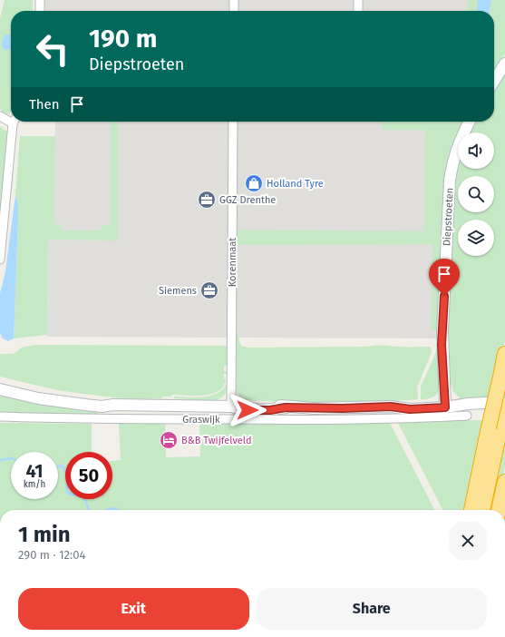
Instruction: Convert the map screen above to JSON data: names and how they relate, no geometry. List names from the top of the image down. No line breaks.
{"streets":{"main road":["Diepstroeten","Graswijk"],"street":["Korenmaat"]},"crossings":[["Diepstroeten","Graswijk"],["Korenmaat","Graswijk"]],"places":{"shop":["Holland Tyre"],"office":["GGZ Drenthe","Siemens"],"hotel":["B&B Twijfelveld"]},"page":{"turn":["190 m","Diepstroeten"],"then":"Then","speed":"41 km/h","limit":"50","heading":["1 min","290 m · 12:04"],"buttons":["Exit","Share"]}}
